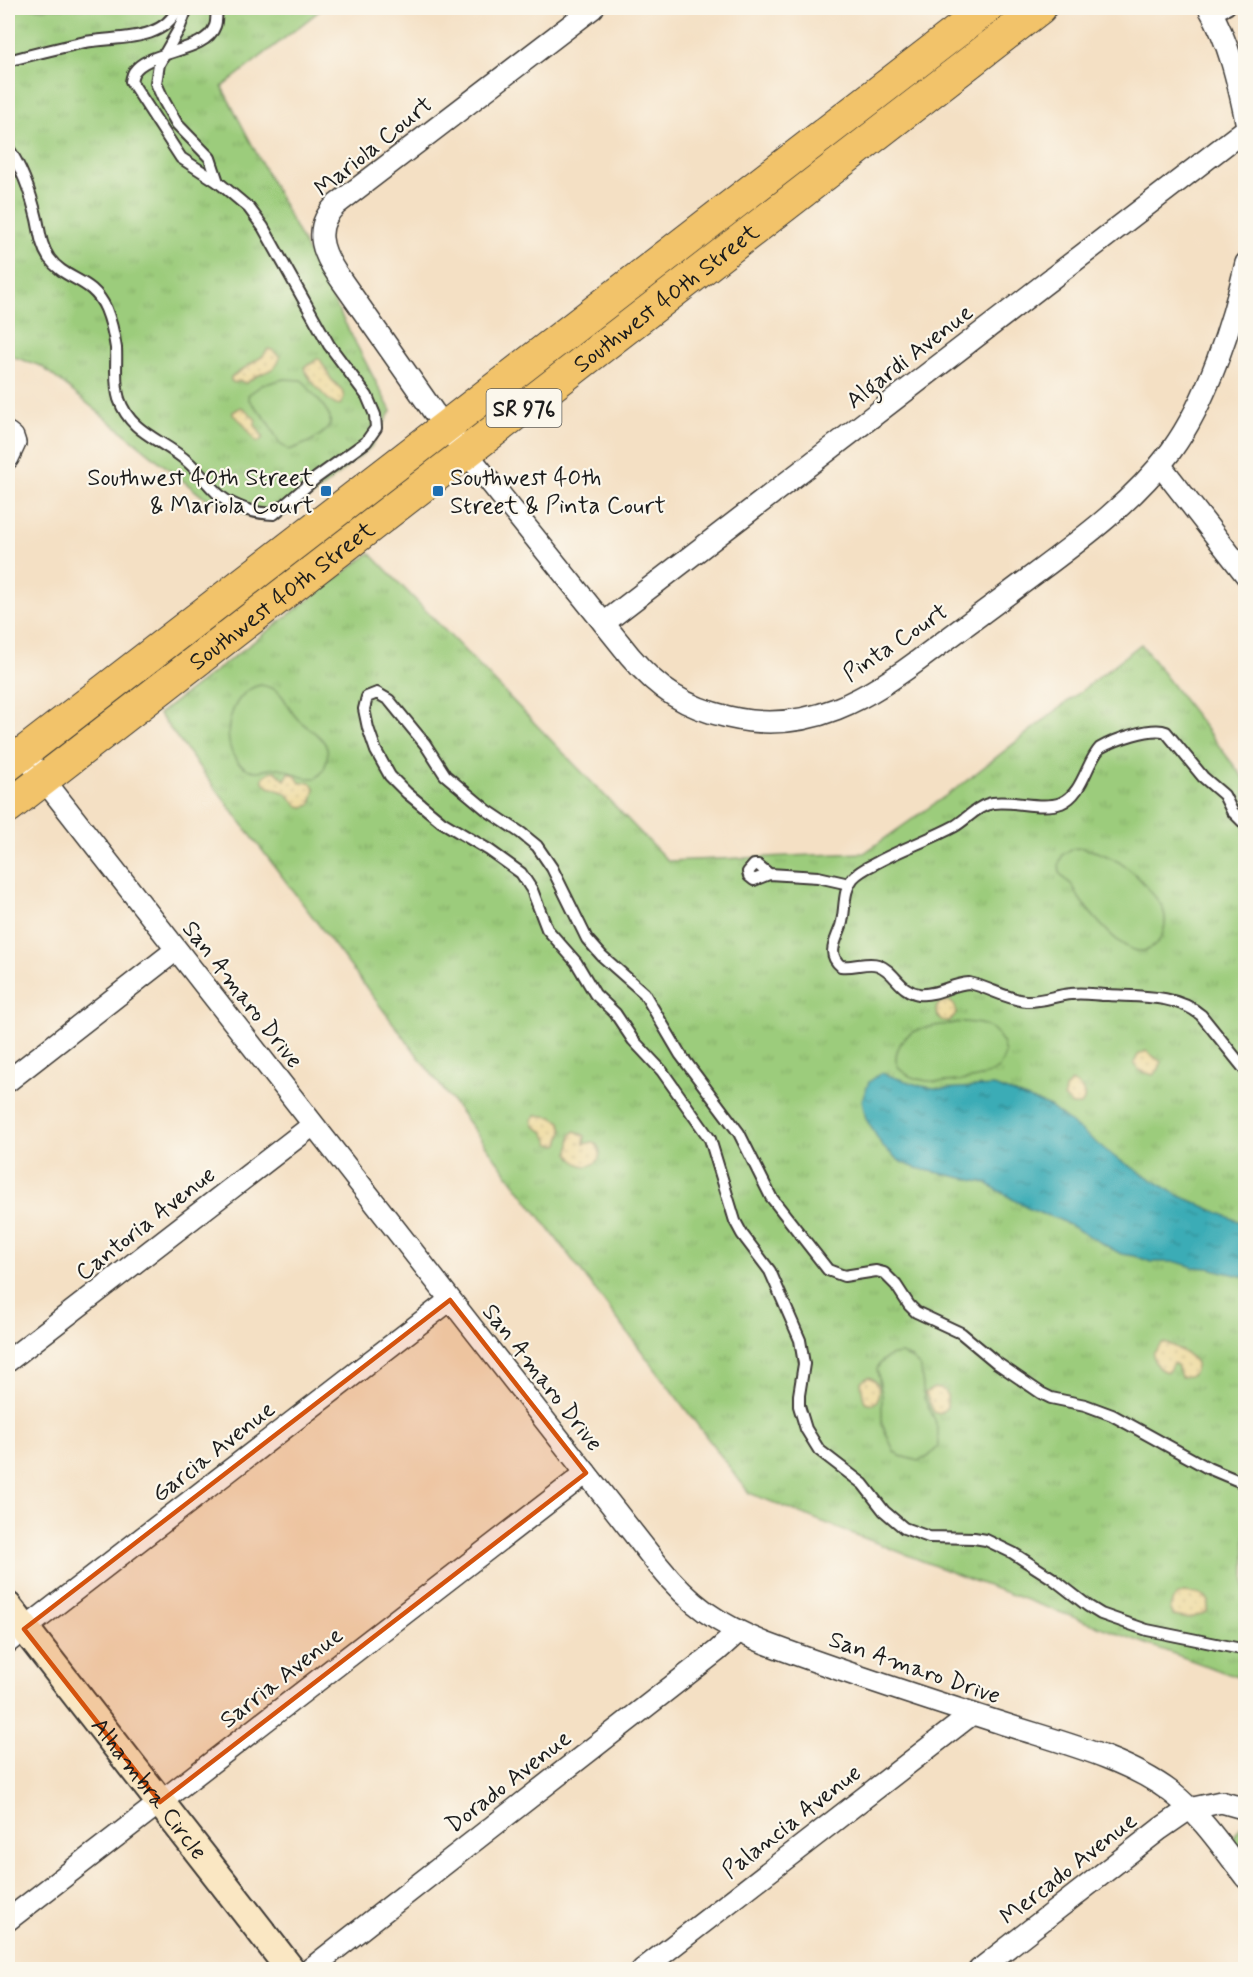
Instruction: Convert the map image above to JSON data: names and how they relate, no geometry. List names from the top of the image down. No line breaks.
{"streets":{"main road":["Southwest 40th Street","SR 976"],"street":["Mariola Court","Algardi Avenue","Pinta Court","San Amaro Drive","Cantoria Avenue","Garcia Avenue","Sarria Avenue","Dorado Avenue","Alhambra Circle","Palancia Avenue","Mercado Avenue"]},"crossings":[["Mariola Court","Southwest 40th Street"],["Mariola Court","Pinta Court"],["Southwest 40th Street","Pinta Court"],["Southwest 40th Street","San Amaro Drive"],["Algardi Avenue","Pinta Court"],["San Amaro Drive","Cantoria Avenue"],["San Amaro Drive","Garcia Avenue"],["San Amaro Drive","Sarria Avenue"],["San Amaro Drive","Dorado Avenue"],["San Amaro Drive","Palancia Avenue"],["San Amaro Drive","Mercado Avenue"],["Garcia Avenue","Alhambra Circle"],["Sarria Avenue","Alhambra Circle"]],"places":{"transit":["Southwest 40th Street & Mariola Court","Southwest 40th Street & Pinta Court"]}}
